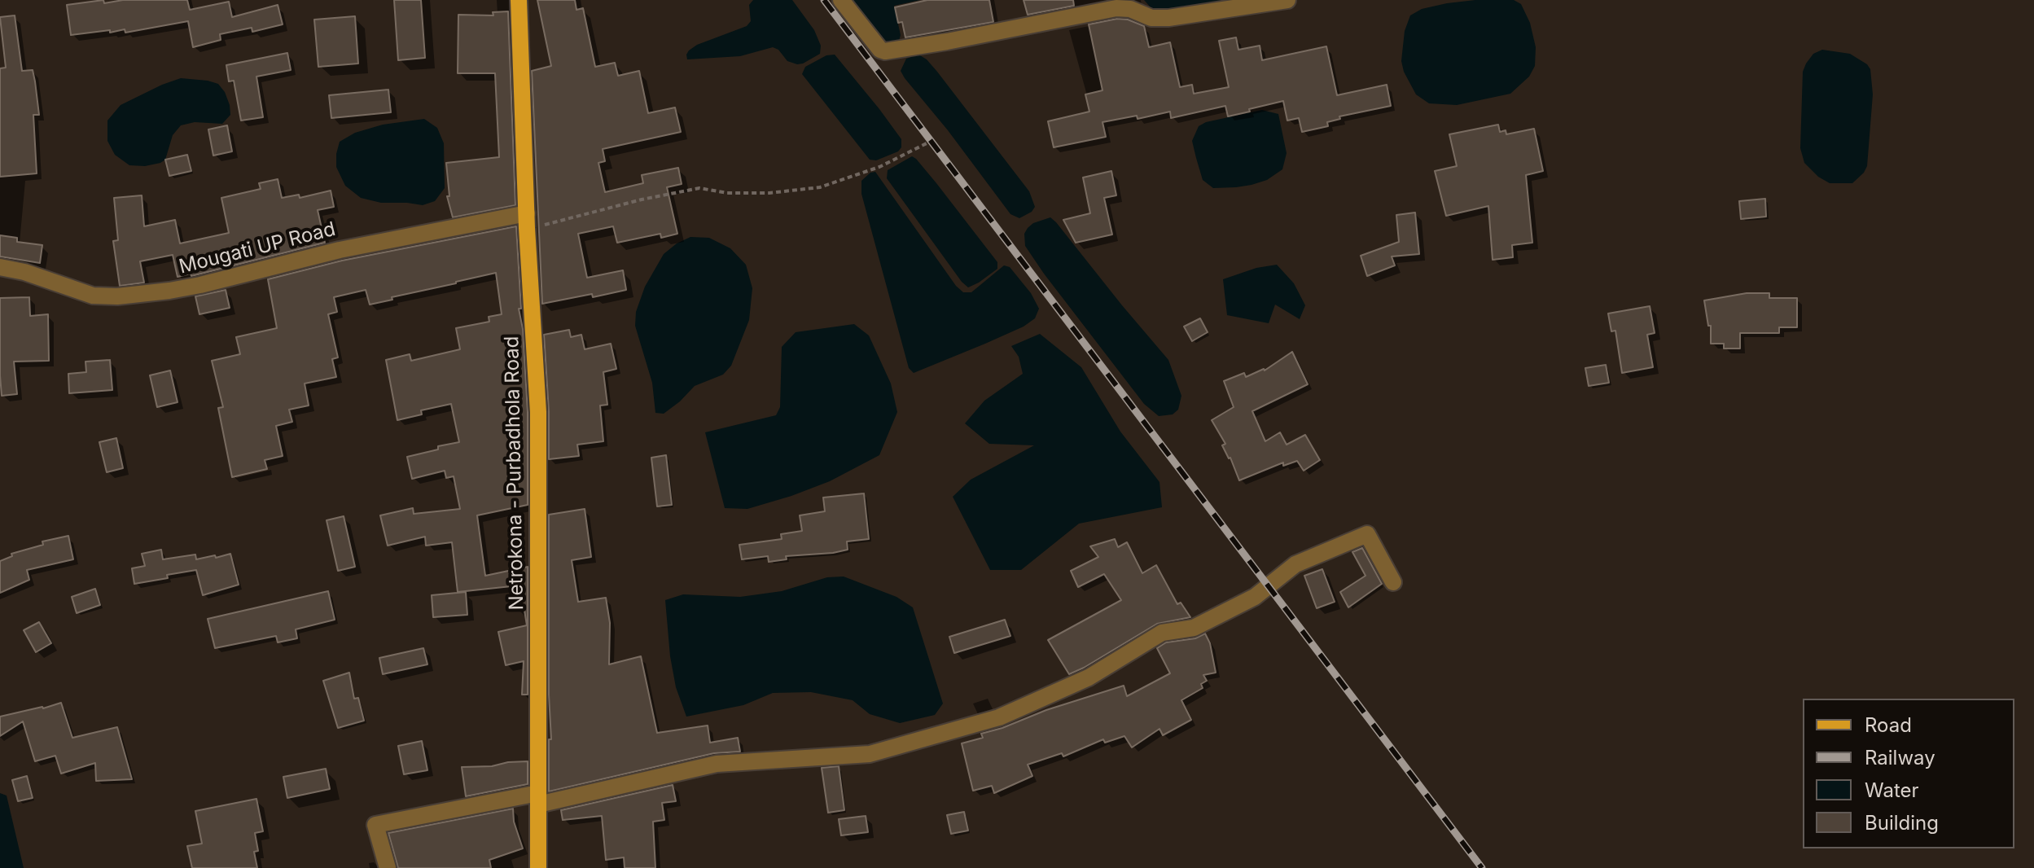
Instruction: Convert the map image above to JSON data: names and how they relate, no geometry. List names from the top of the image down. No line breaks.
{"streets":{"main road":["Netrokona - Purbadhola Road"],"street":["Mougati UP Road"]},"crossings":[["Mougati UP Road","Netrokona - Purbadhola Road"]],"legend":["Road","Railway","Water","Building"]}
